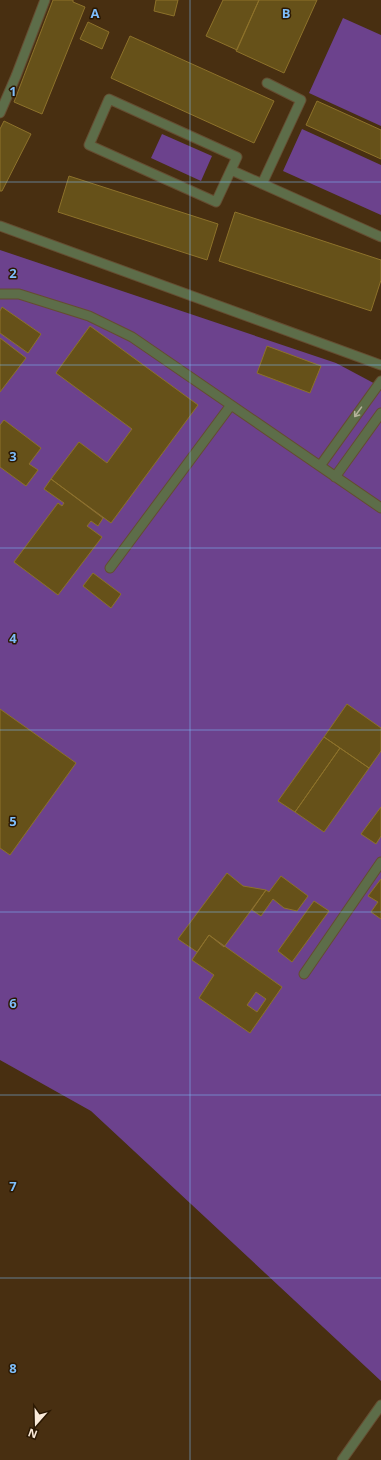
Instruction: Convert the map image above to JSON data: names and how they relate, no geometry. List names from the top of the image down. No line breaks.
{"north":"bottom","grid":{"columns":["A","B"],"rows":["1","2","3","4","5","6","7","8"]}}
